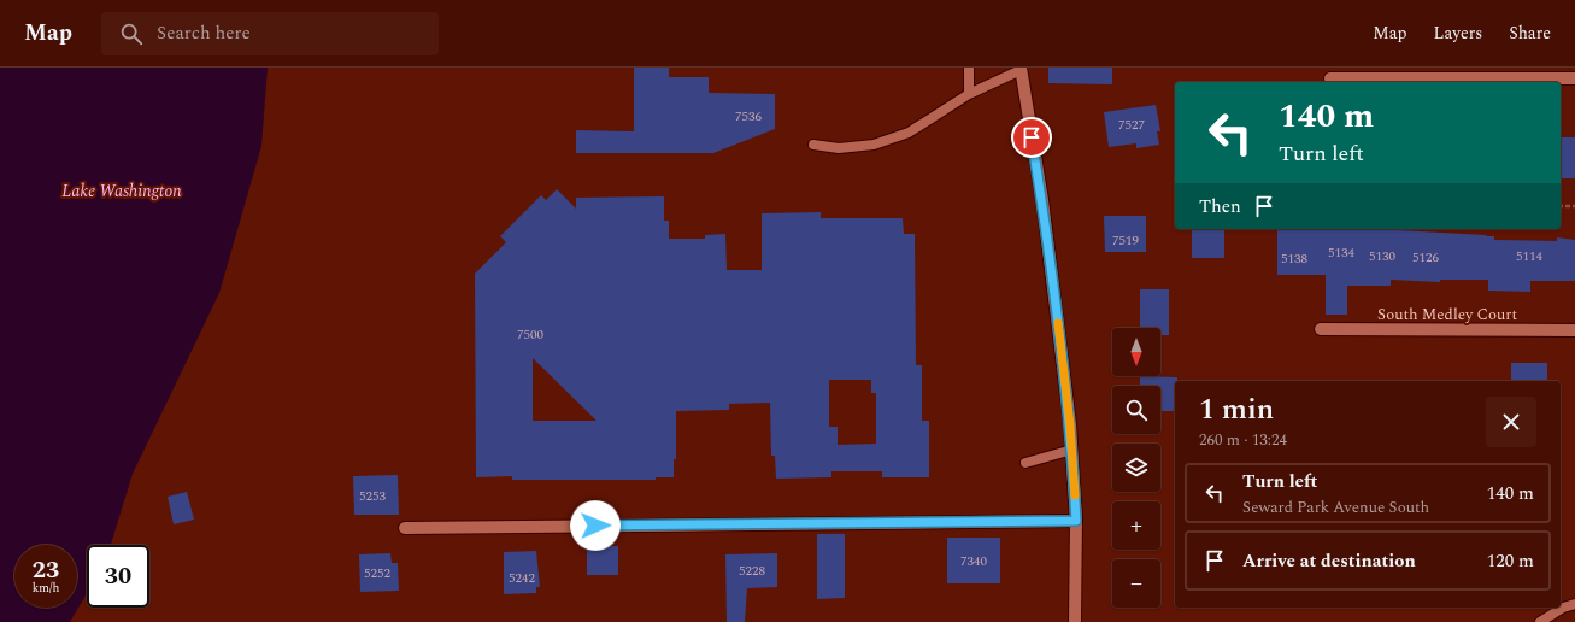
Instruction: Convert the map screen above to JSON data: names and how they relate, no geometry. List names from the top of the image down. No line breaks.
{"streets":{"street":["South Medley Court"]},"water":["Lake Washington"],"house_numbers":["7536","7527","7519","5134","5130","5114","5126","5138","7500","5253","7340","5228","5252","5242"],"north":"bottom","page":{"header":"Map","search":"Search here","nav":["Map","Layers","Share"],"turn":["140 m","Turn left"],"then":"Then","map_buttons":["+","−"],"heading":["1 min","260 m · 13:24"],"list":[{"name":"Turn left","note":"Seward Park Avenue South","value":"140 m"},{"name":"Arrive at destination","value":"120 m"}],"speed":"23 km/h","limit":"30"}}
